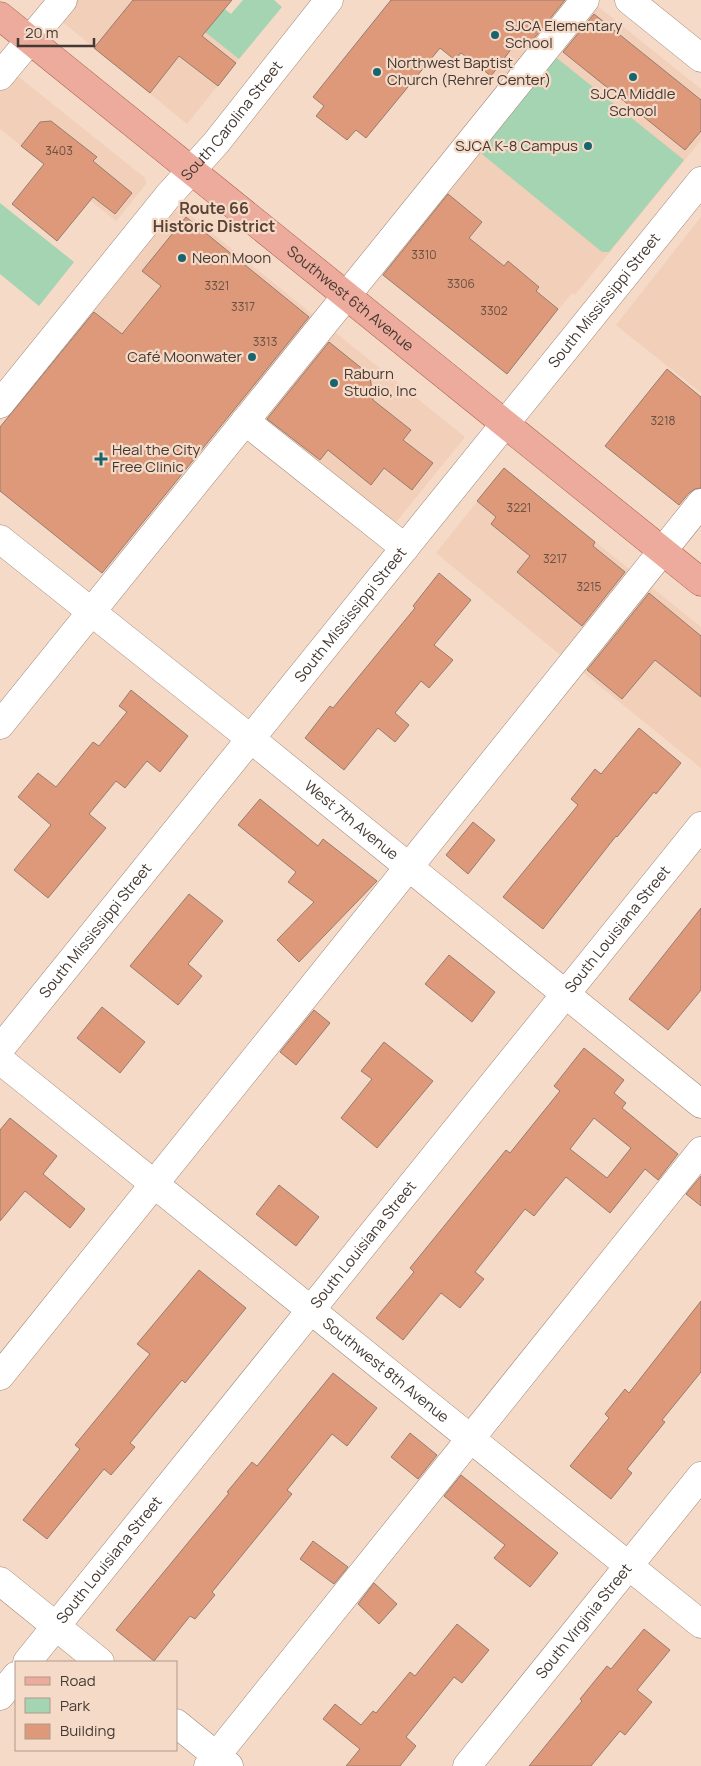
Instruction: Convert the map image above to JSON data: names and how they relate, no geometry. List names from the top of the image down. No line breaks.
{"streets":{"main road":["Southwest 6th Avenue"],"street":["South Carolina Street","South Mississippi Street","West 7th Avenue","South Louisiana Street","Southwest 8th Avenue","South Virginia Street"]},"crossings":[["South Carolina Street","Southwest 6th Avenue"],["Southwest 6th Avenue","South Mississippi Street"],["South Mississippi Street","West 7th Avenue"],["West 7th Avenue","South Louisiana Street"],["South Louisiana Street","Southwest 8th Avenue"],["Southwest 8th Avenue","South Virginia Street"]],"districts":["Route 66 Historic District"],"places":{"other":["SJCA Elementary School","Northwest Baptist Church (Rehrer Center)","SJCA Middle School","SJCA K-8 Campus","Neon Moon","Café Moonwater","Raburn Studio, Inc"],"health":["Heal the City Free Clinic"]},"house_numbers":["3403","3310","3306","3321","3317","3302","3313","3218","3221","3217","3215"],"legend":["Road","Park","Building"],"scale_bar":"20 m"}
